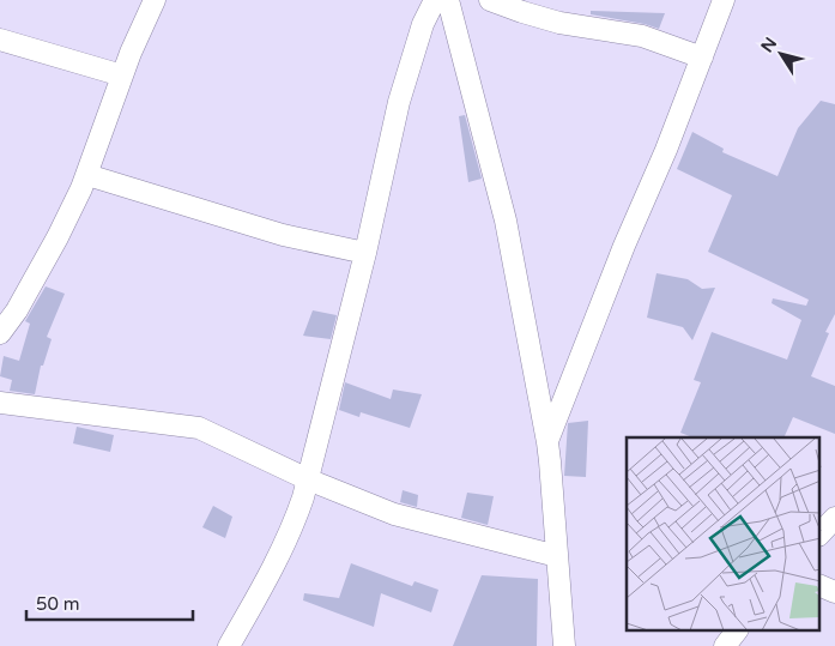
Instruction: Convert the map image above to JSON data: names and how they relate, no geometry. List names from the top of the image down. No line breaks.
{"scale_bar":"50 m","north":"top left"}
